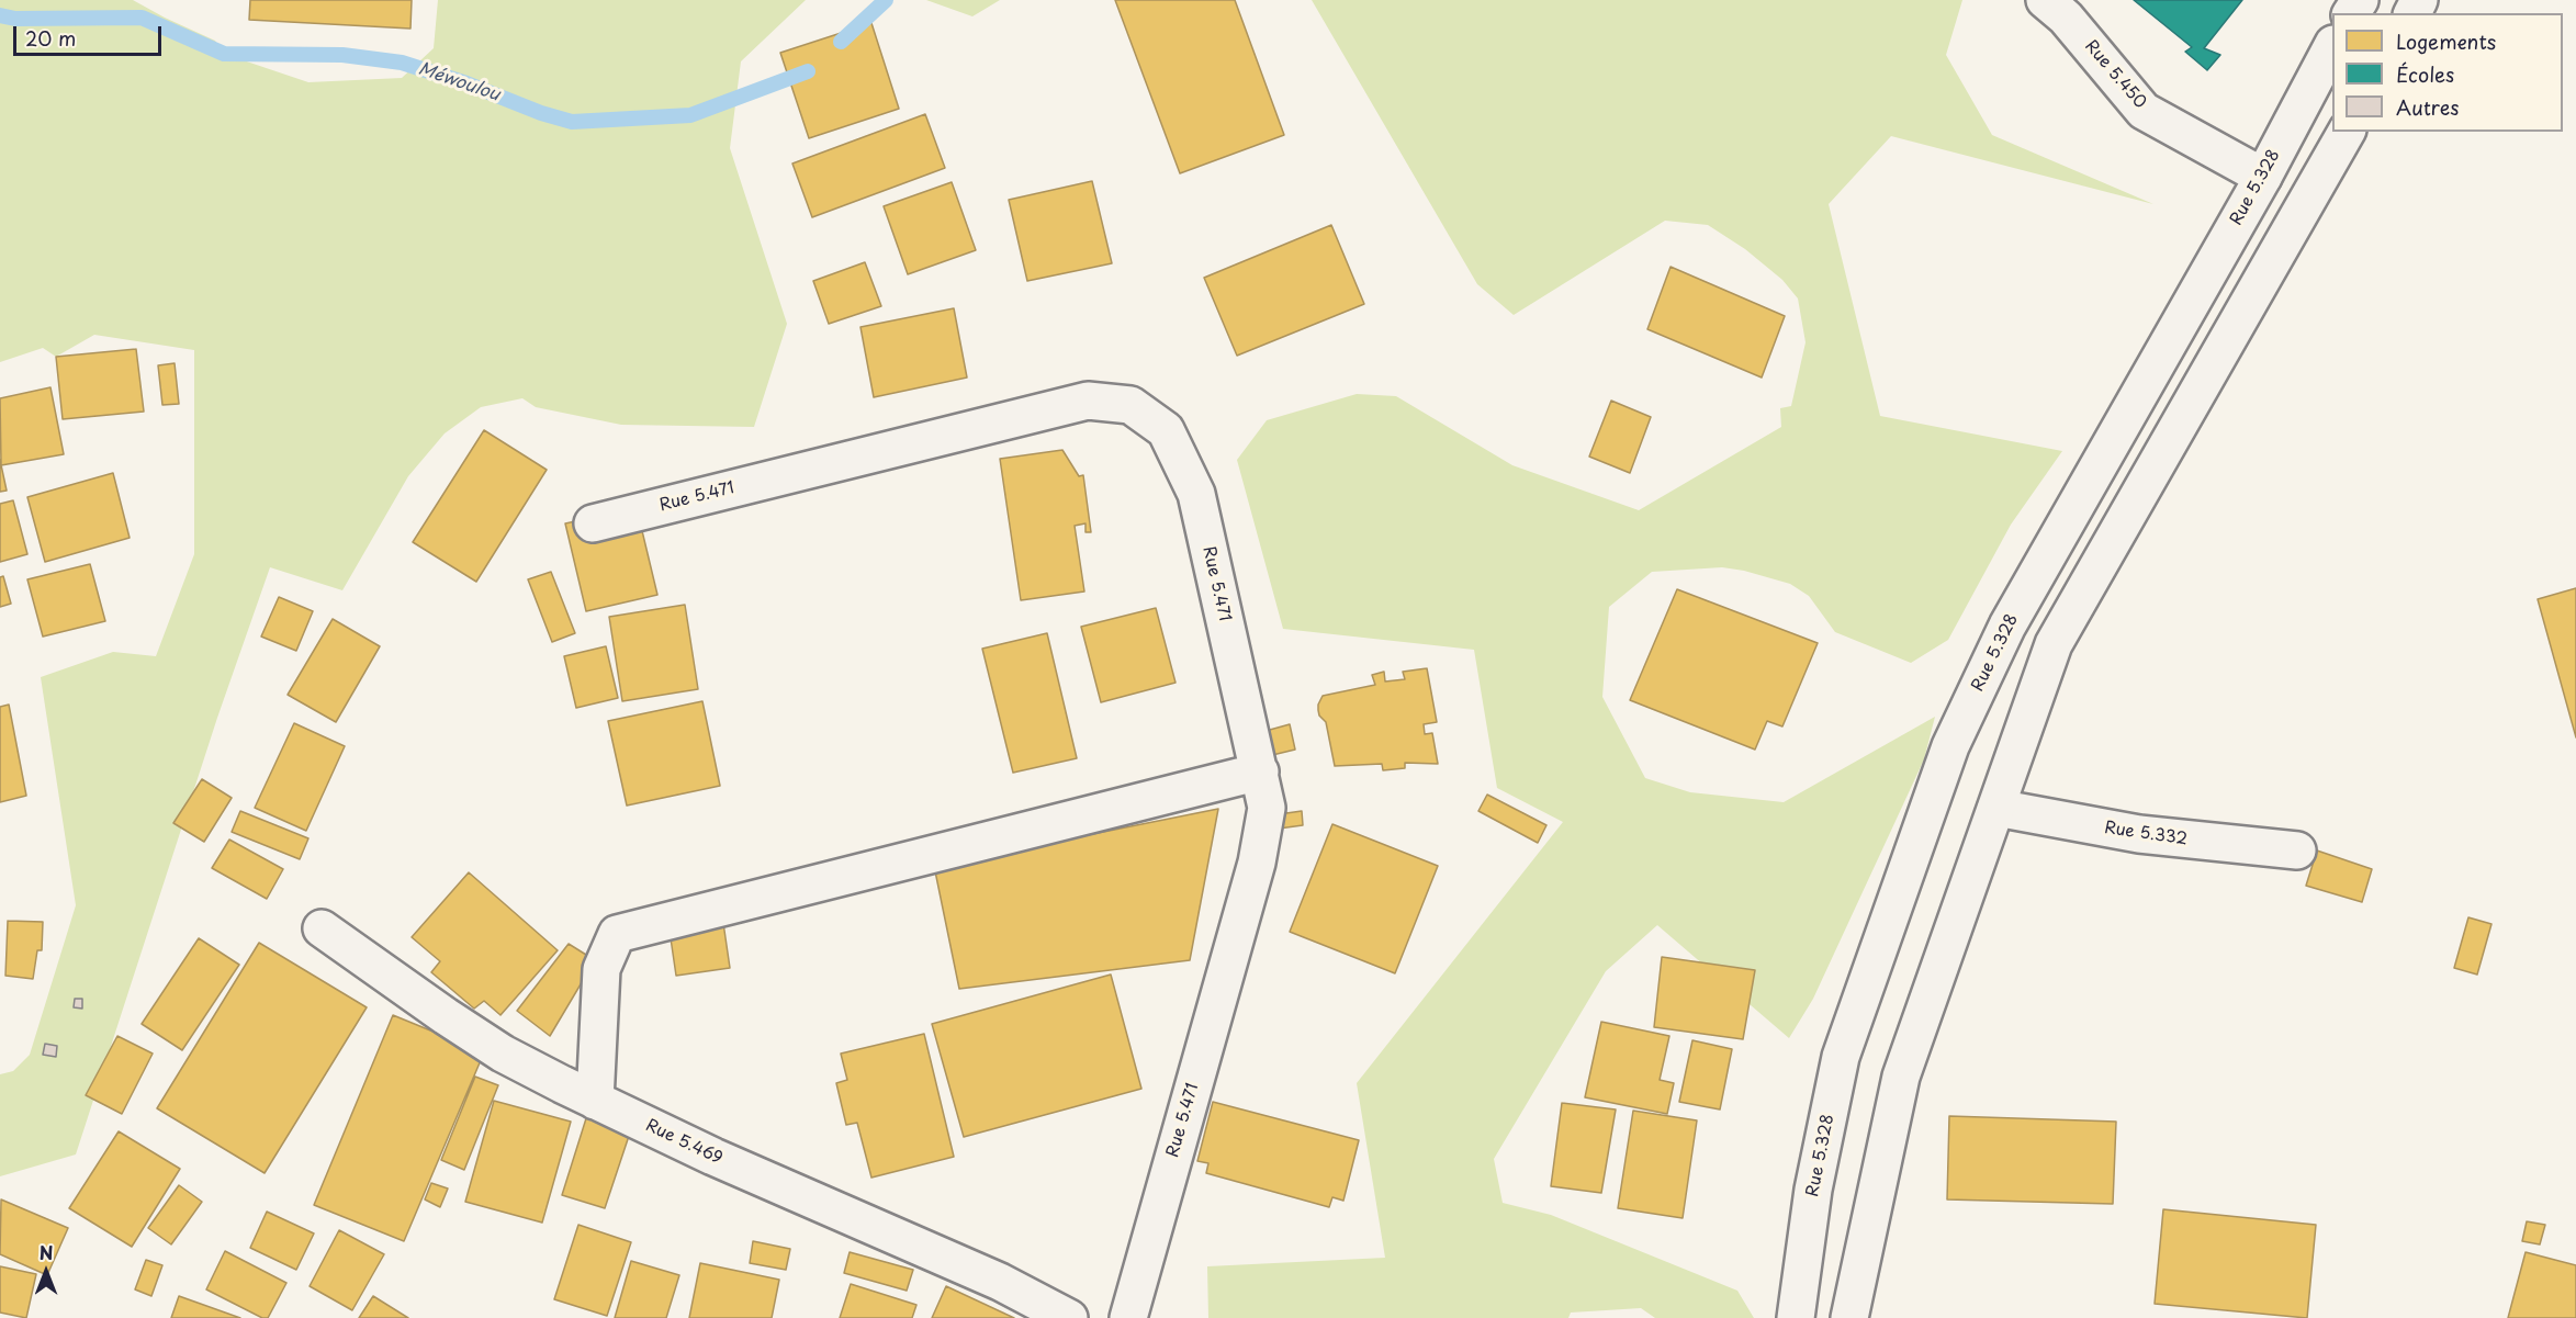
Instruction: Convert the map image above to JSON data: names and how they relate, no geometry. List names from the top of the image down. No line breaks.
{"streets":{"street":["Rue 5.450","Rue 5.328","Rue 5.471","Rue 5.332","Rue 5.469"]},"crossings":[["Rue 5.450","Rue 5.328"]],"water":["Méwoulou"],"legend":["Logements","Écoles","Autres"],"scale_bar":"20 m","north":"top"}
